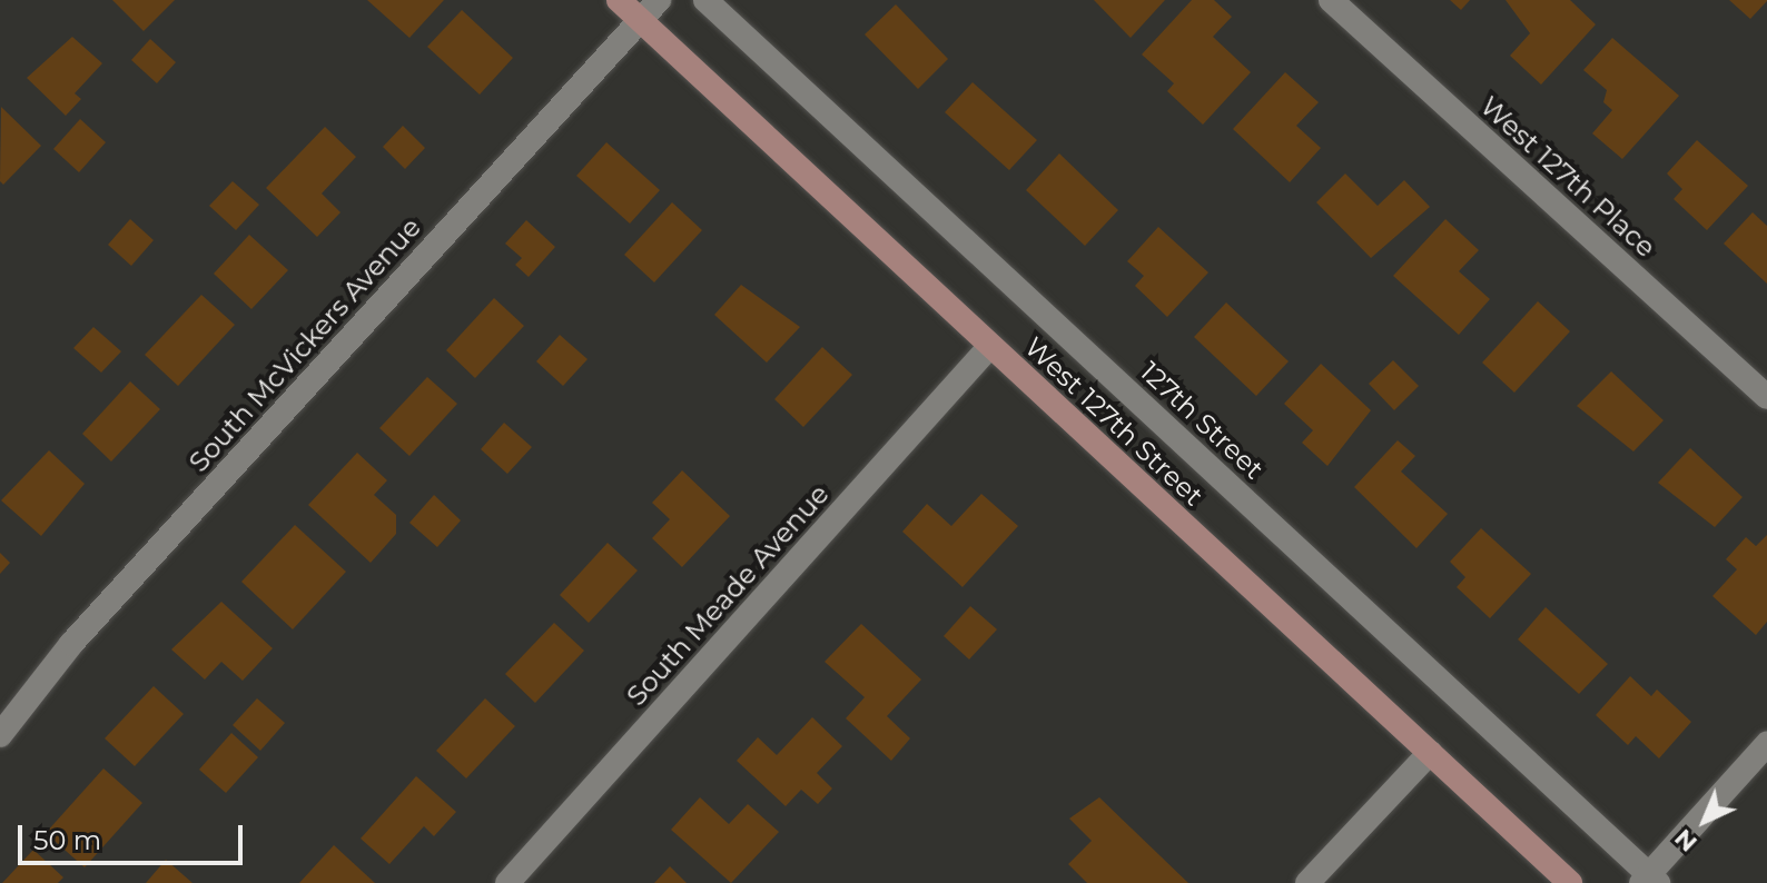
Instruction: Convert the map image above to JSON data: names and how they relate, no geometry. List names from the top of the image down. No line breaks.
{"streets":{"main road":["West 127th Street"],"street":["West 127th Place","South McVickers Avenue","127th Street","South Meade Avenue"]},"crossings":[["South McVickers Avenue","West 127th Street"],["West 127th Street","South Meade Avenue"]],"scale_bar":"50 m","north":"bottom left"}
